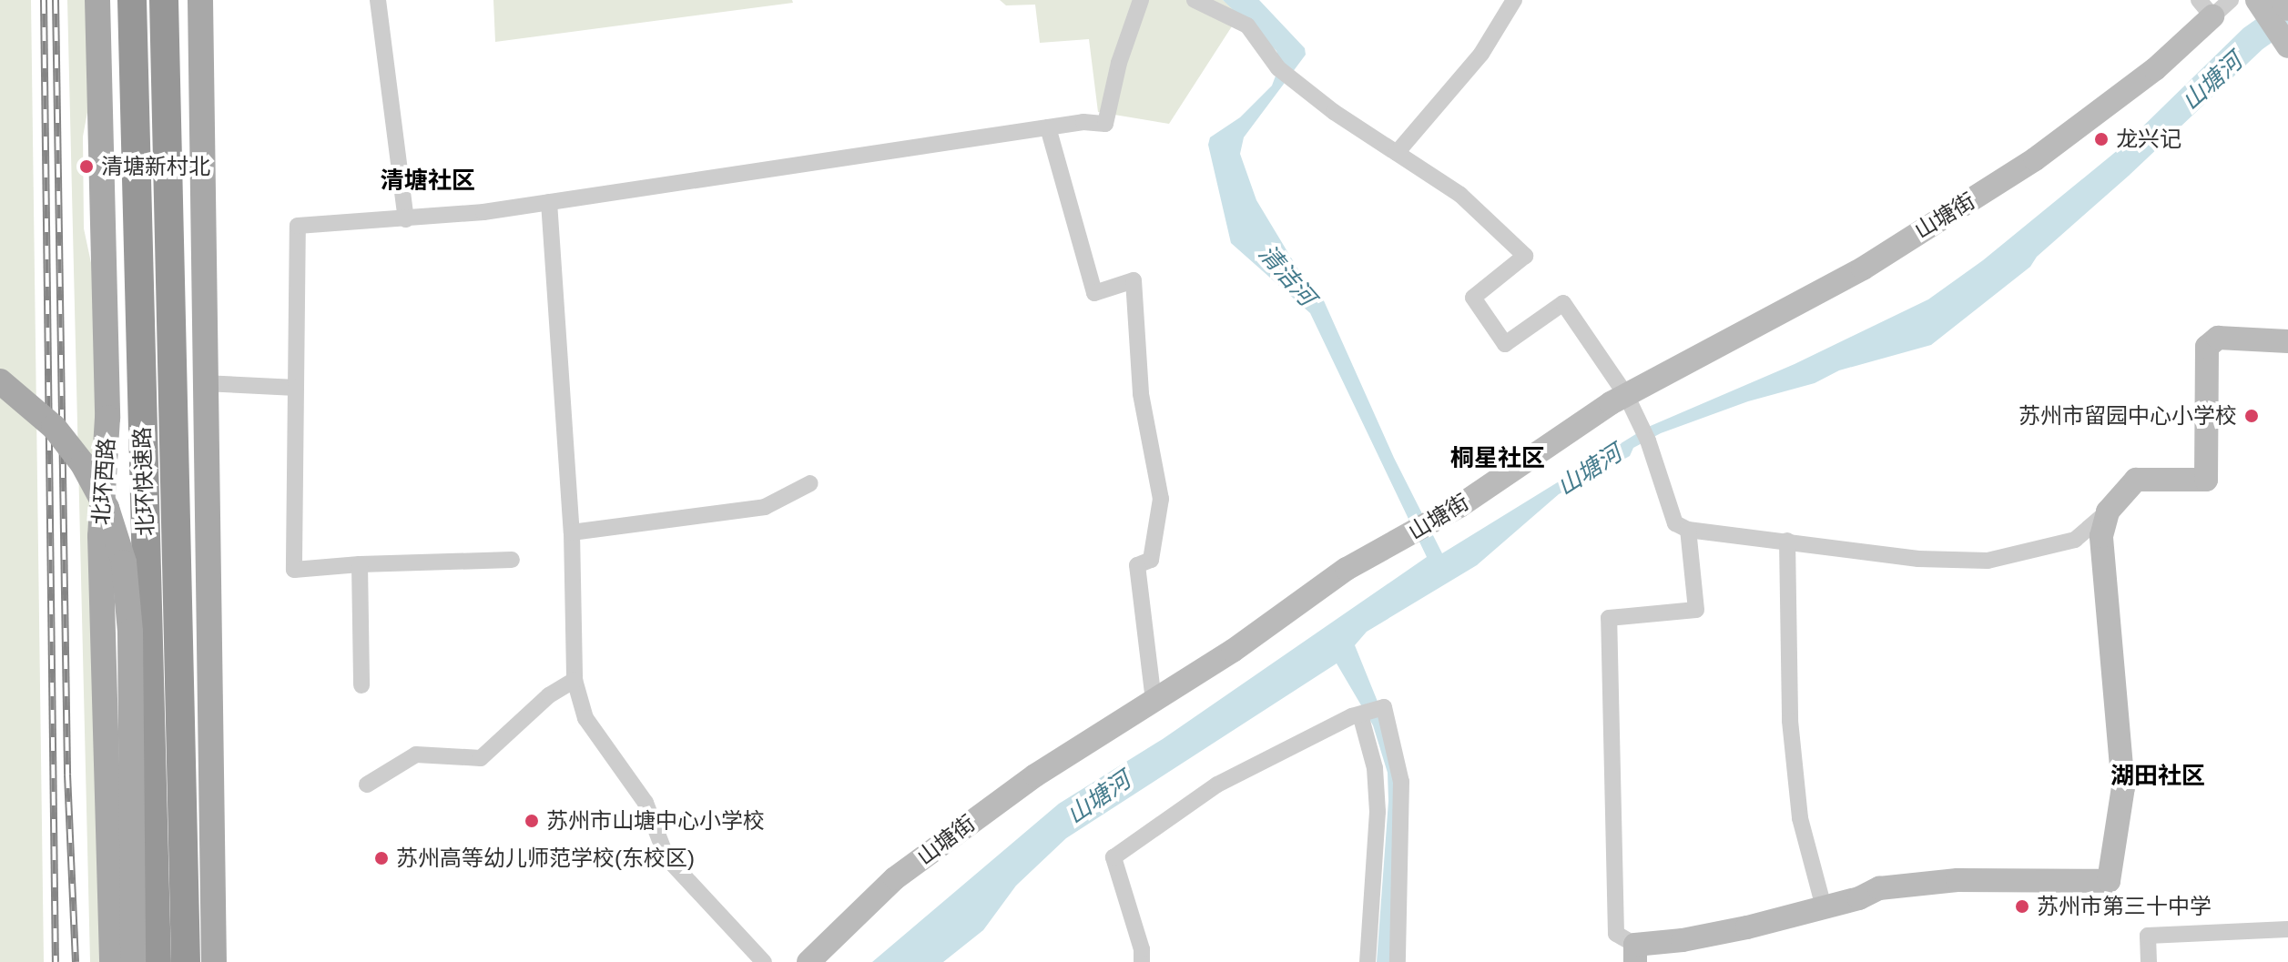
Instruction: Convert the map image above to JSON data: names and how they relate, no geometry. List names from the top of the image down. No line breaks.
{"streets":{"highway":["北环快速路"],"main road":["北环西路"],"street":["山塘街"]},"districts":["清塘社区","桐星社区","湖田社区"],"water":["山塘河","清洁河"],"places":["龙兴记","清塘新村北","苏州市留园中心小学校","苏州市山塘中心小学校","苏州高等幼儿师范学校(东校区)","苏州市第三十中学"]}
